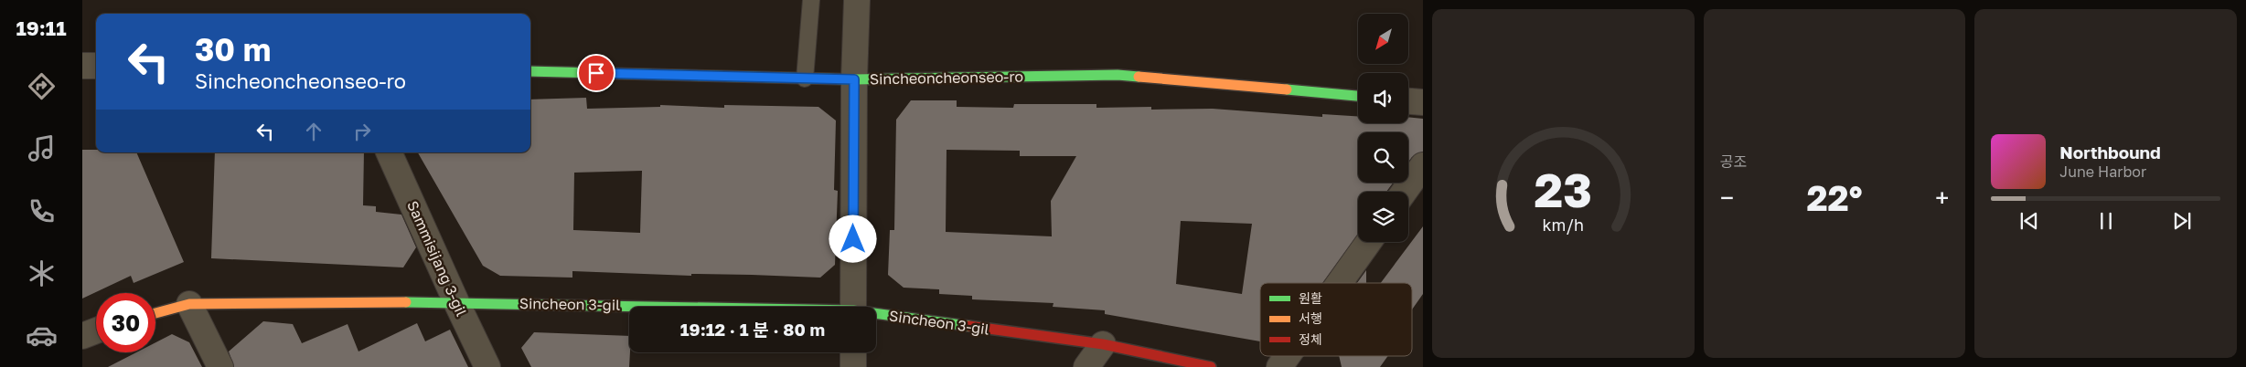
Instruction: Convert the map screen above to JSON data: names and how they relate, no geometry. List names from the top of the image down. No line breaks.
{"streets":{"street":["Sincheoncheonseo-ro","Sammisijang 3-gil","Sincheon 3-gil"]},"crossings":[["Sammisijang 3-gil","Sincheon 3-gil"]],"legend":["원활","서행","정체"],"north":"bottom left","page":{"tabs":"19:11","tile":"공조","turn":["30 m","Sincheoncheonseo-ro"],"song":["Northbound","June Harbor"],"heat":["−","22°","+"],"limit":"30","trip":"19:12 · 1 분 · 80 m","gauge":["23","km/h"]}}
